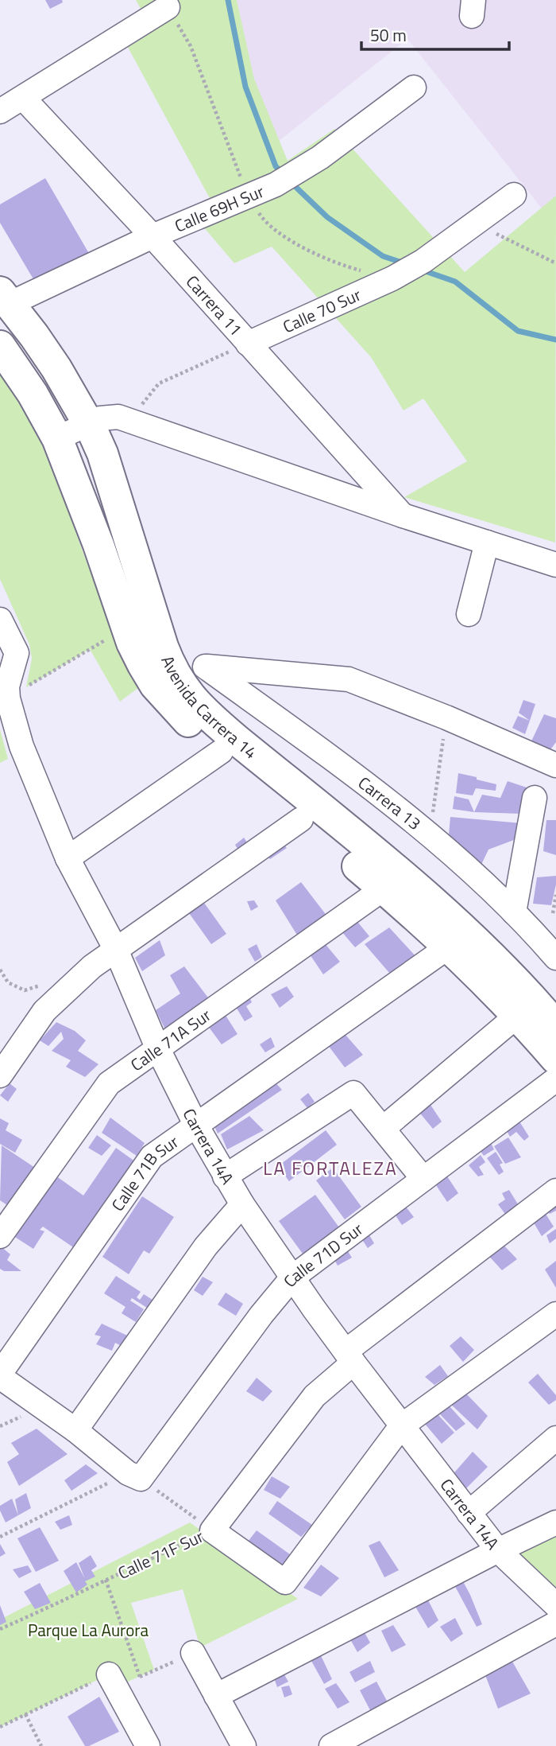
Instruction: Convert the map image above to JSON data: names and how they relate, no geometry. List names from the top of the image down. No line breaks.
{"streets":{"main road":["Avenida Carrera 14"],"street":["Calle 69H Sur","Carrera 11","Calle 70 Sur","Carrera 13","Calle 71A Sur","Carrera 14A","Calle 71B Sur","Calle 71D Sur","Calle 71F Sur"]},"crossings":[["Calle 69H Sur","Carrera 11"],["Calle 69H Sur","Avenida Carrera 14"],["Carrera 11","Calle 70 Sur"],["Avenida Carrera 14","Calle 71A Sur"],["Avenida Carrera 14","Calle 71B Sur"],["Calle 71A Sur","Carrera 14A"],["Carrera 14A","Calle 71B Sur"],["Carrera 14A","Calle 71D Sur"],["Carrera 14A","Calle 71F Sur"]],"districts":["LA FORTALEZA"],"parks":["Parque La Aurora"],"scale_bar":"50 m"}
